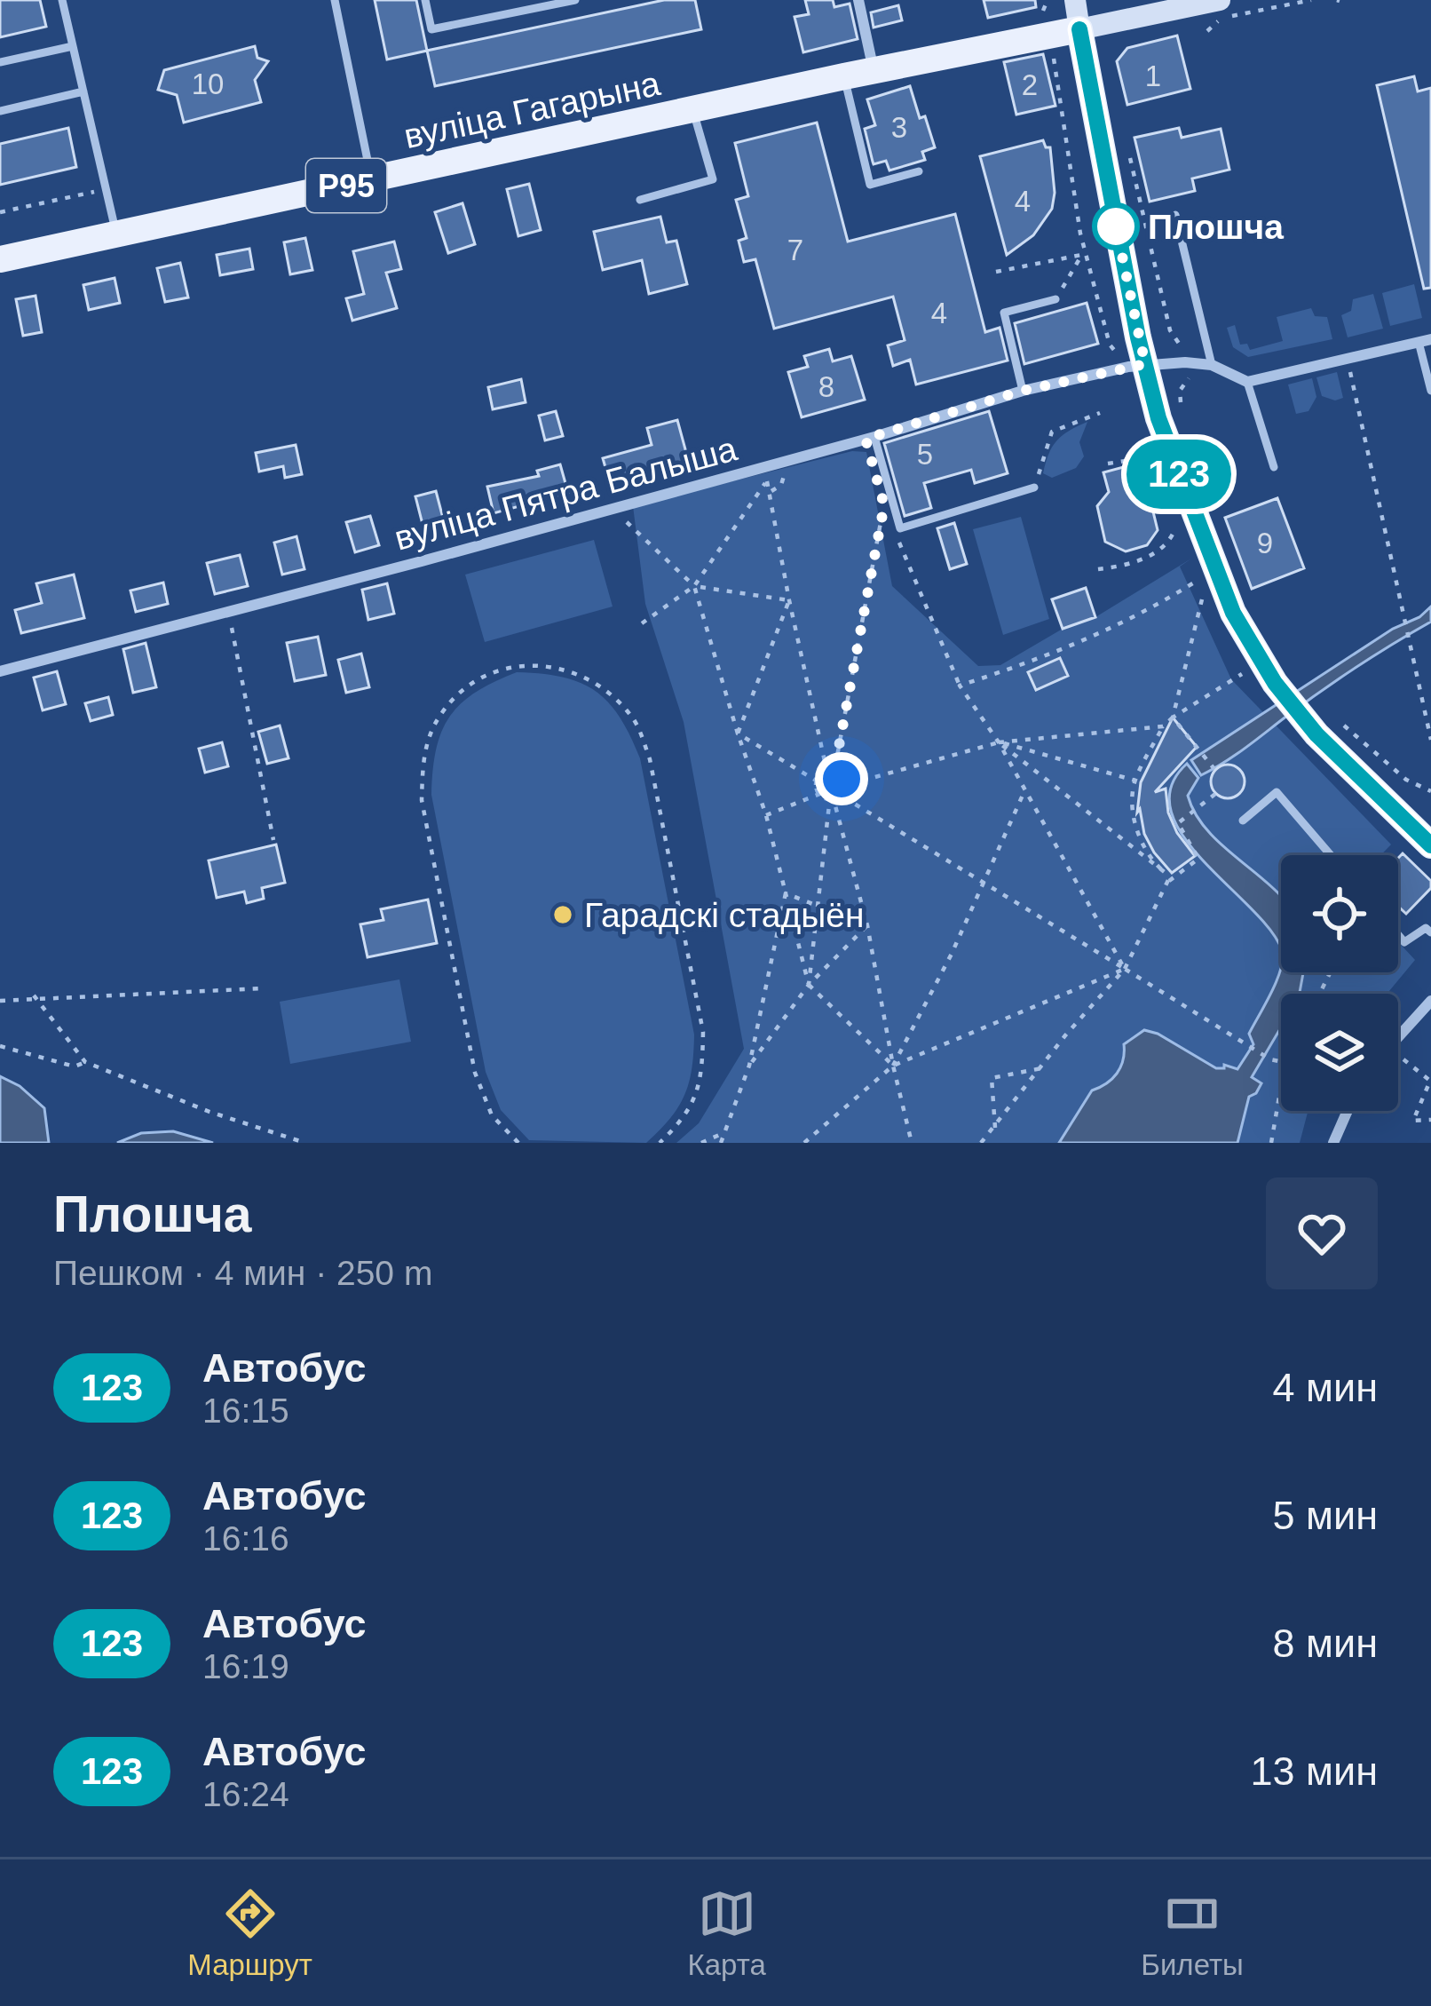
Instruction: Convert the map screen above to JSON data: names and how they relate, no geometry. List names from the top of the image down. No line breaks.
{"streets":{"main road":["вуліца Гагарына","Р95"],"street":["вуліца Пятра Балыша"]},"places":["Плошча","Гарадскі стадыён"],"lines":["bus line 123"],"house_numbers":["1","10","2","3","4","7","4","8","5","9"],"page":{"on_map":"123","heading":["Плошча","Пешком · 4 мин · 250 m"],"list":[{"mark":"123","name":"Автобус","note":"16:15","value":"4 мин"},{"mark":"123","name":"Автобус","note":"16:16","value":"5 мин"},{"mark":"123","name":"Автобус","note":"16:19","value":"8 мин"},{"mark":"123","name":"Автобус","note":"16:24","value":"13 мин"}],"tabs":["Маршрут","Карта","Билеты"]}}
